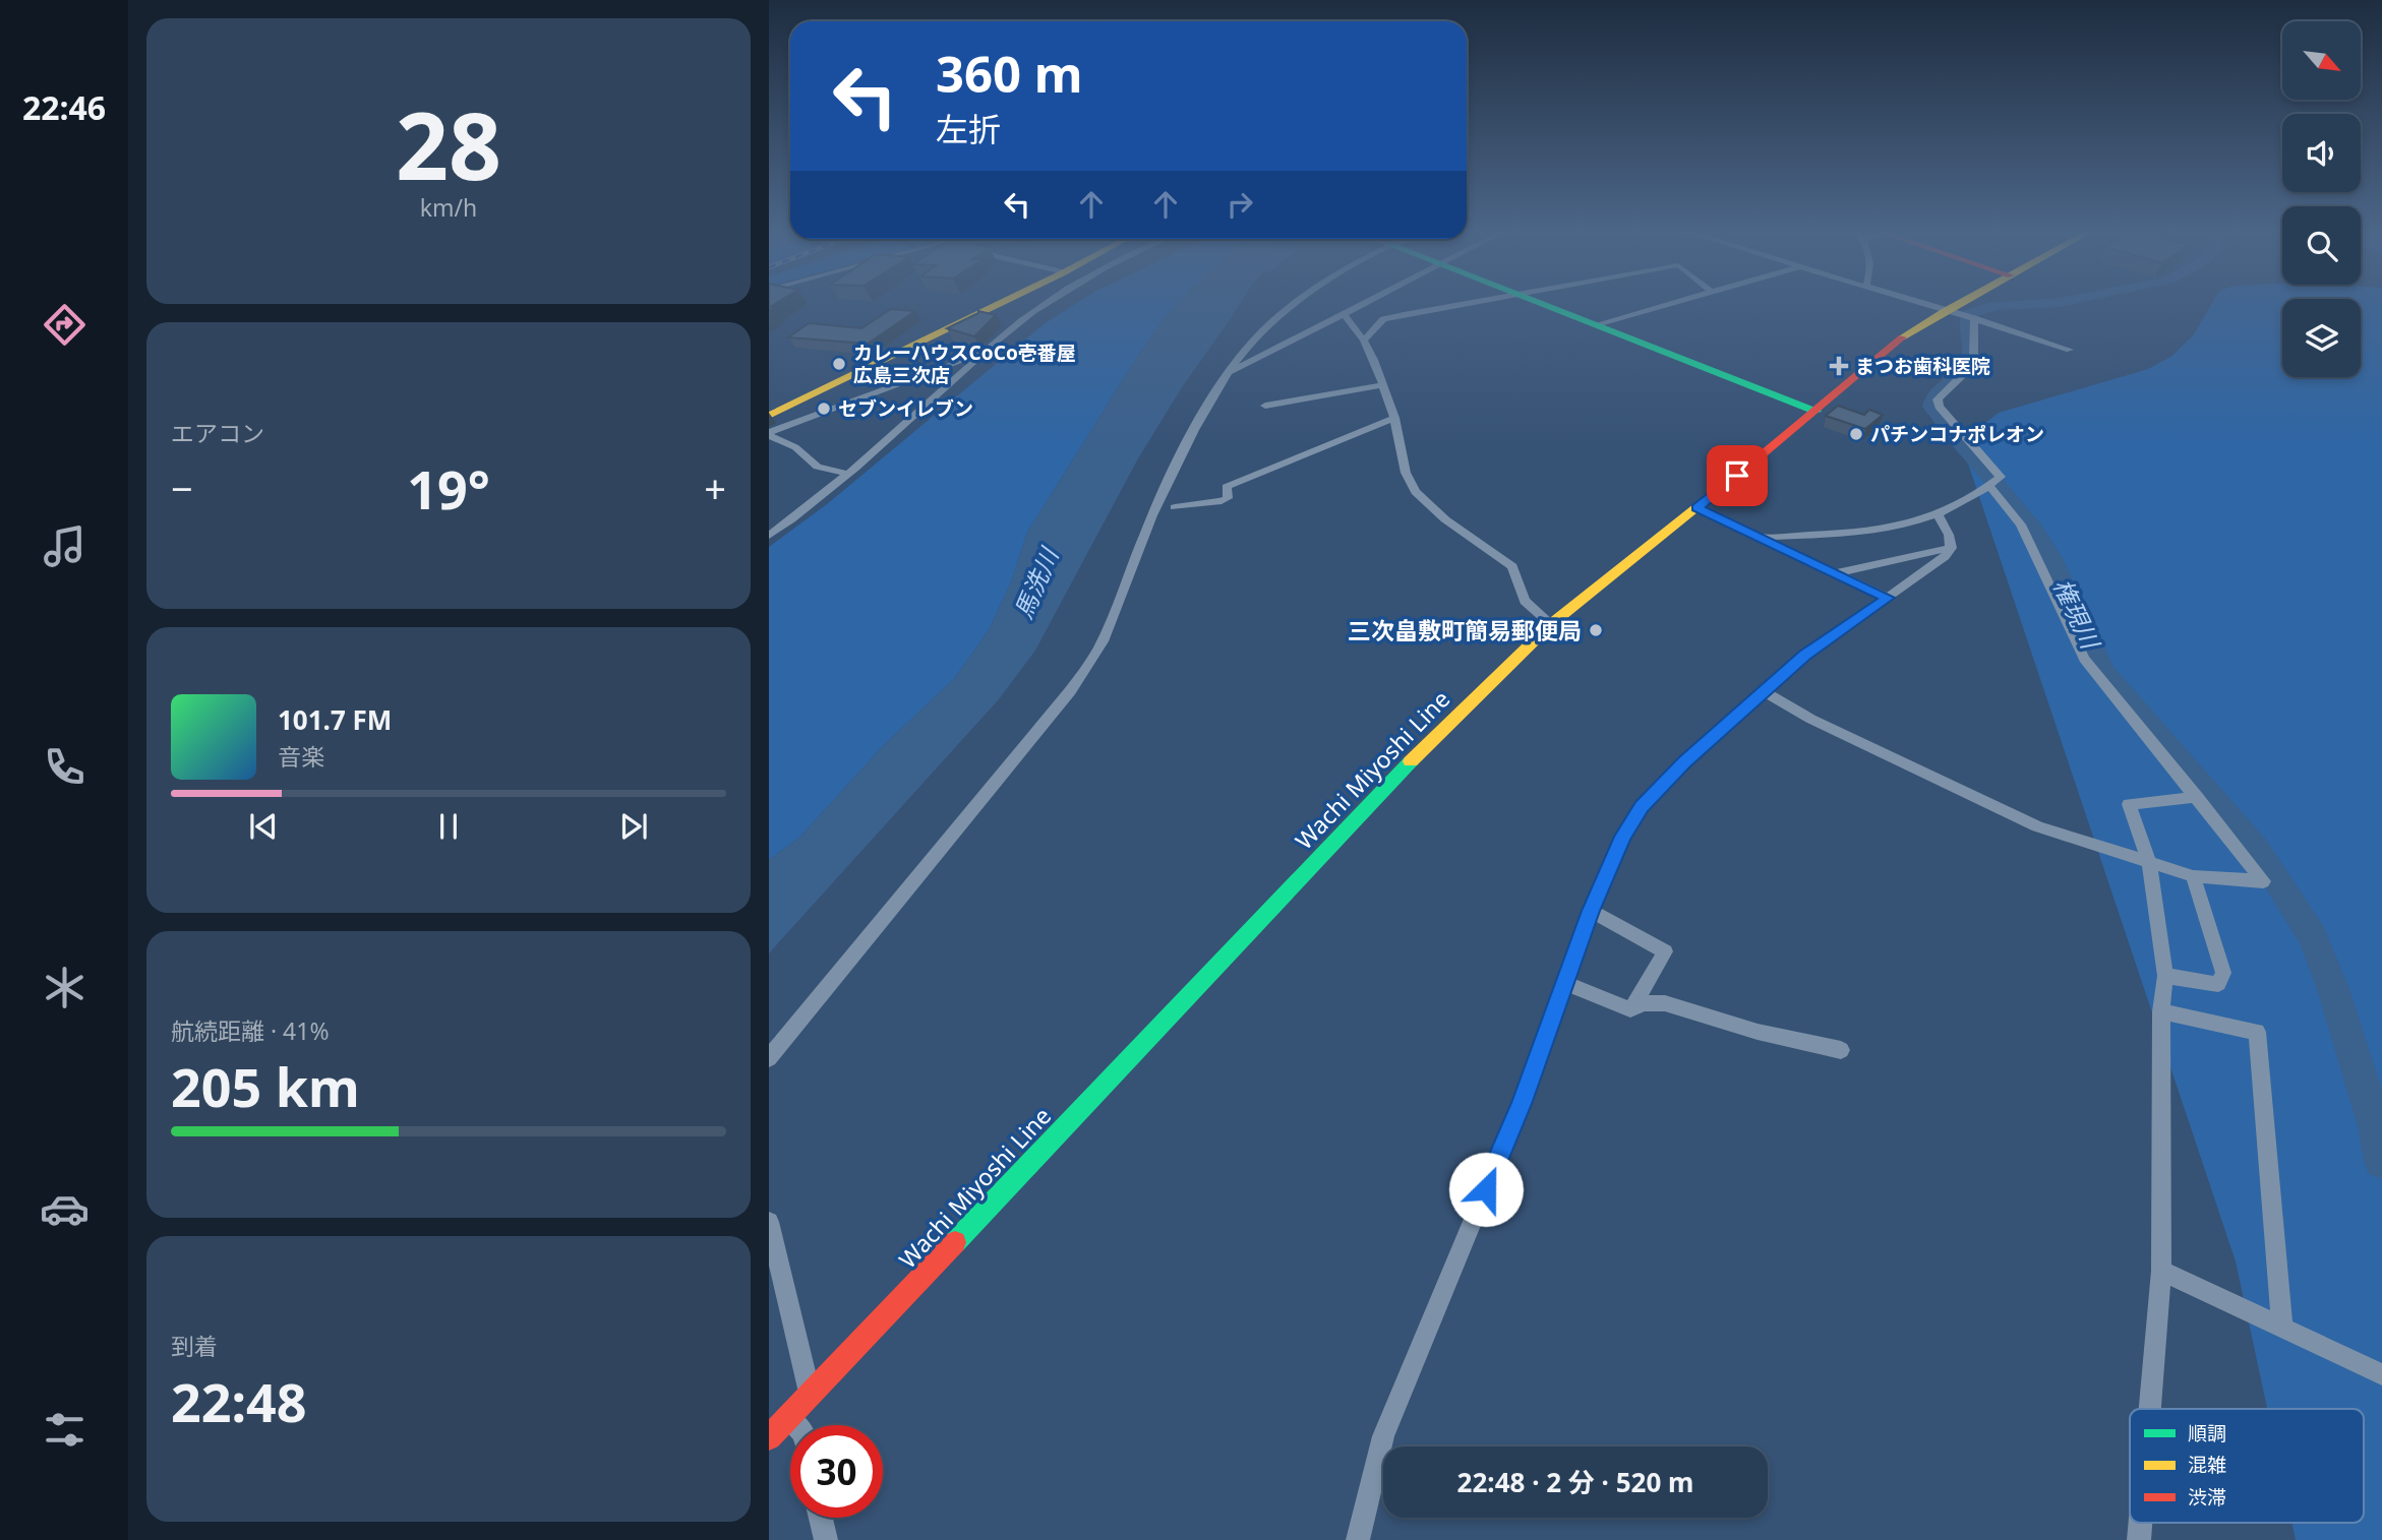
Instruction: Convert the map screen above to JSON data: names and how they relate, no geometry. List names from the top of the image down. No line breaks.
{"streets":{"main road":["Wachi Miyoshi Line"]},"water":["馬洗川","権現川"],"places":{"other":["カレーハウスCoCo壱番屋 広島三次店","セブンイレブン","パチンコナポレオン","三次畠敷町簡易郵便局"],"health":["まつお歯科医院"]},"legend":["順調","混雑","渋滞"],"north":"bottom right","page":{"tabs":"22:46","tile":[["28","km/h"],"エアコン",["航続距離 · 41%","205 km"],["到着","22:48"]],"turn":["360 m","左折"],"heat":["−","19°","+"],"song":["101.7 FM","音楽"],"limit":"30","trip":"22:48 · 2 分 · 520 m"}}
